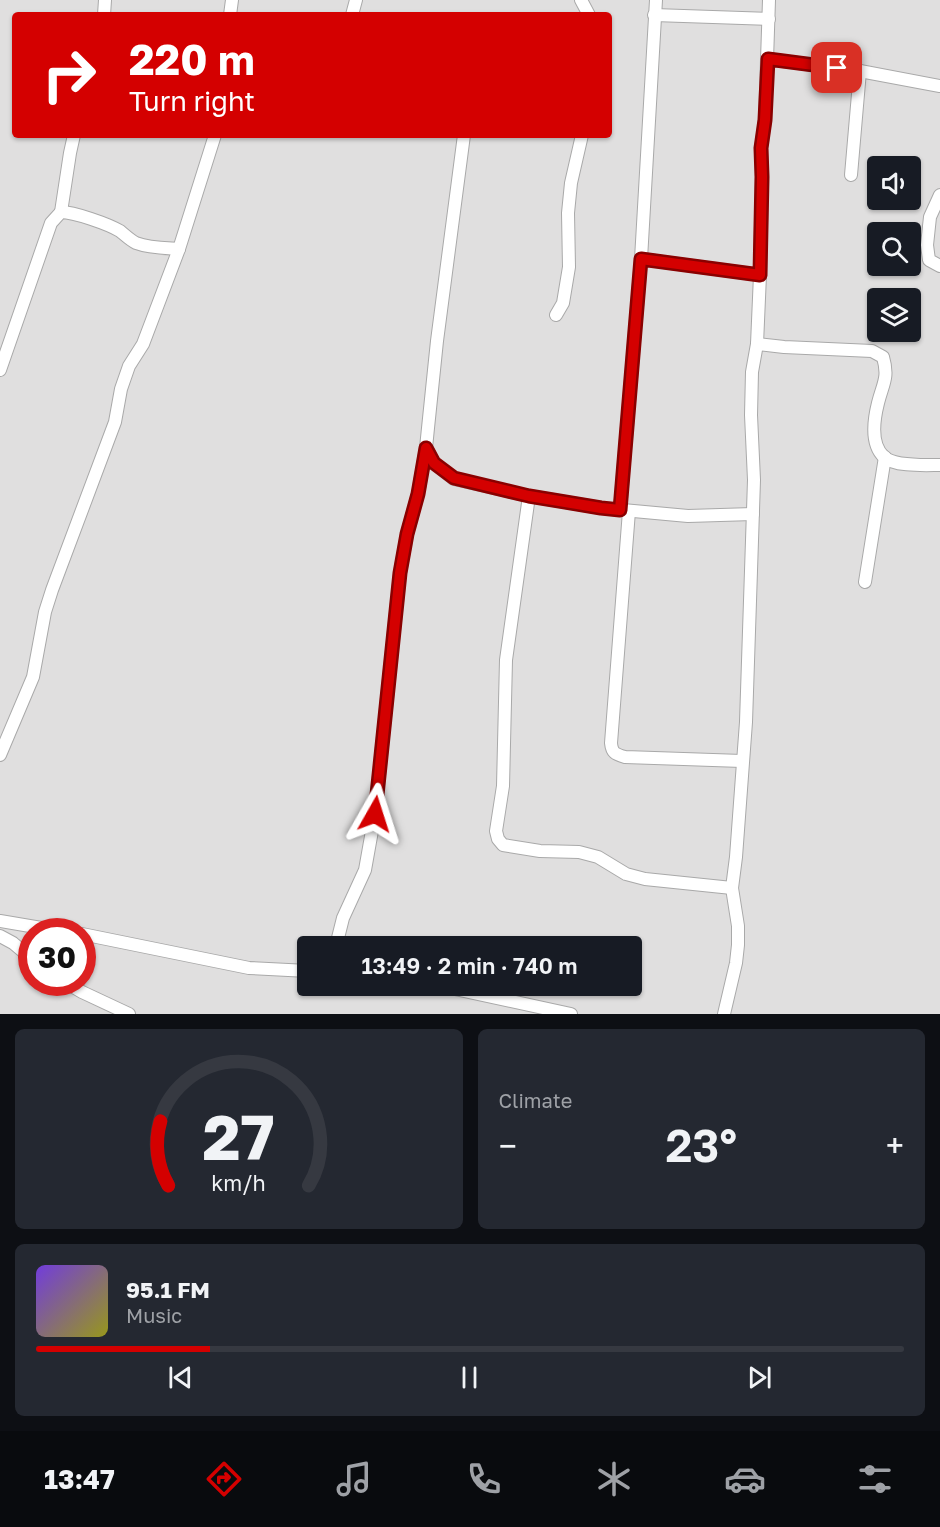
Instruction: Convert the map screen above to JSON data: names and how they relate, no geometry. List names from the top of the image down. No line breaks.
{"page":{"turn":["220 m","Turn right"],"limit":"30","trip":"13:49 · 2 min · 740 m","tile":"Climate","heat":["−","23°","+"],"song":["95.1 FM","Music"],"tabs":"13:47","gauge":["27","km/h"]}}
